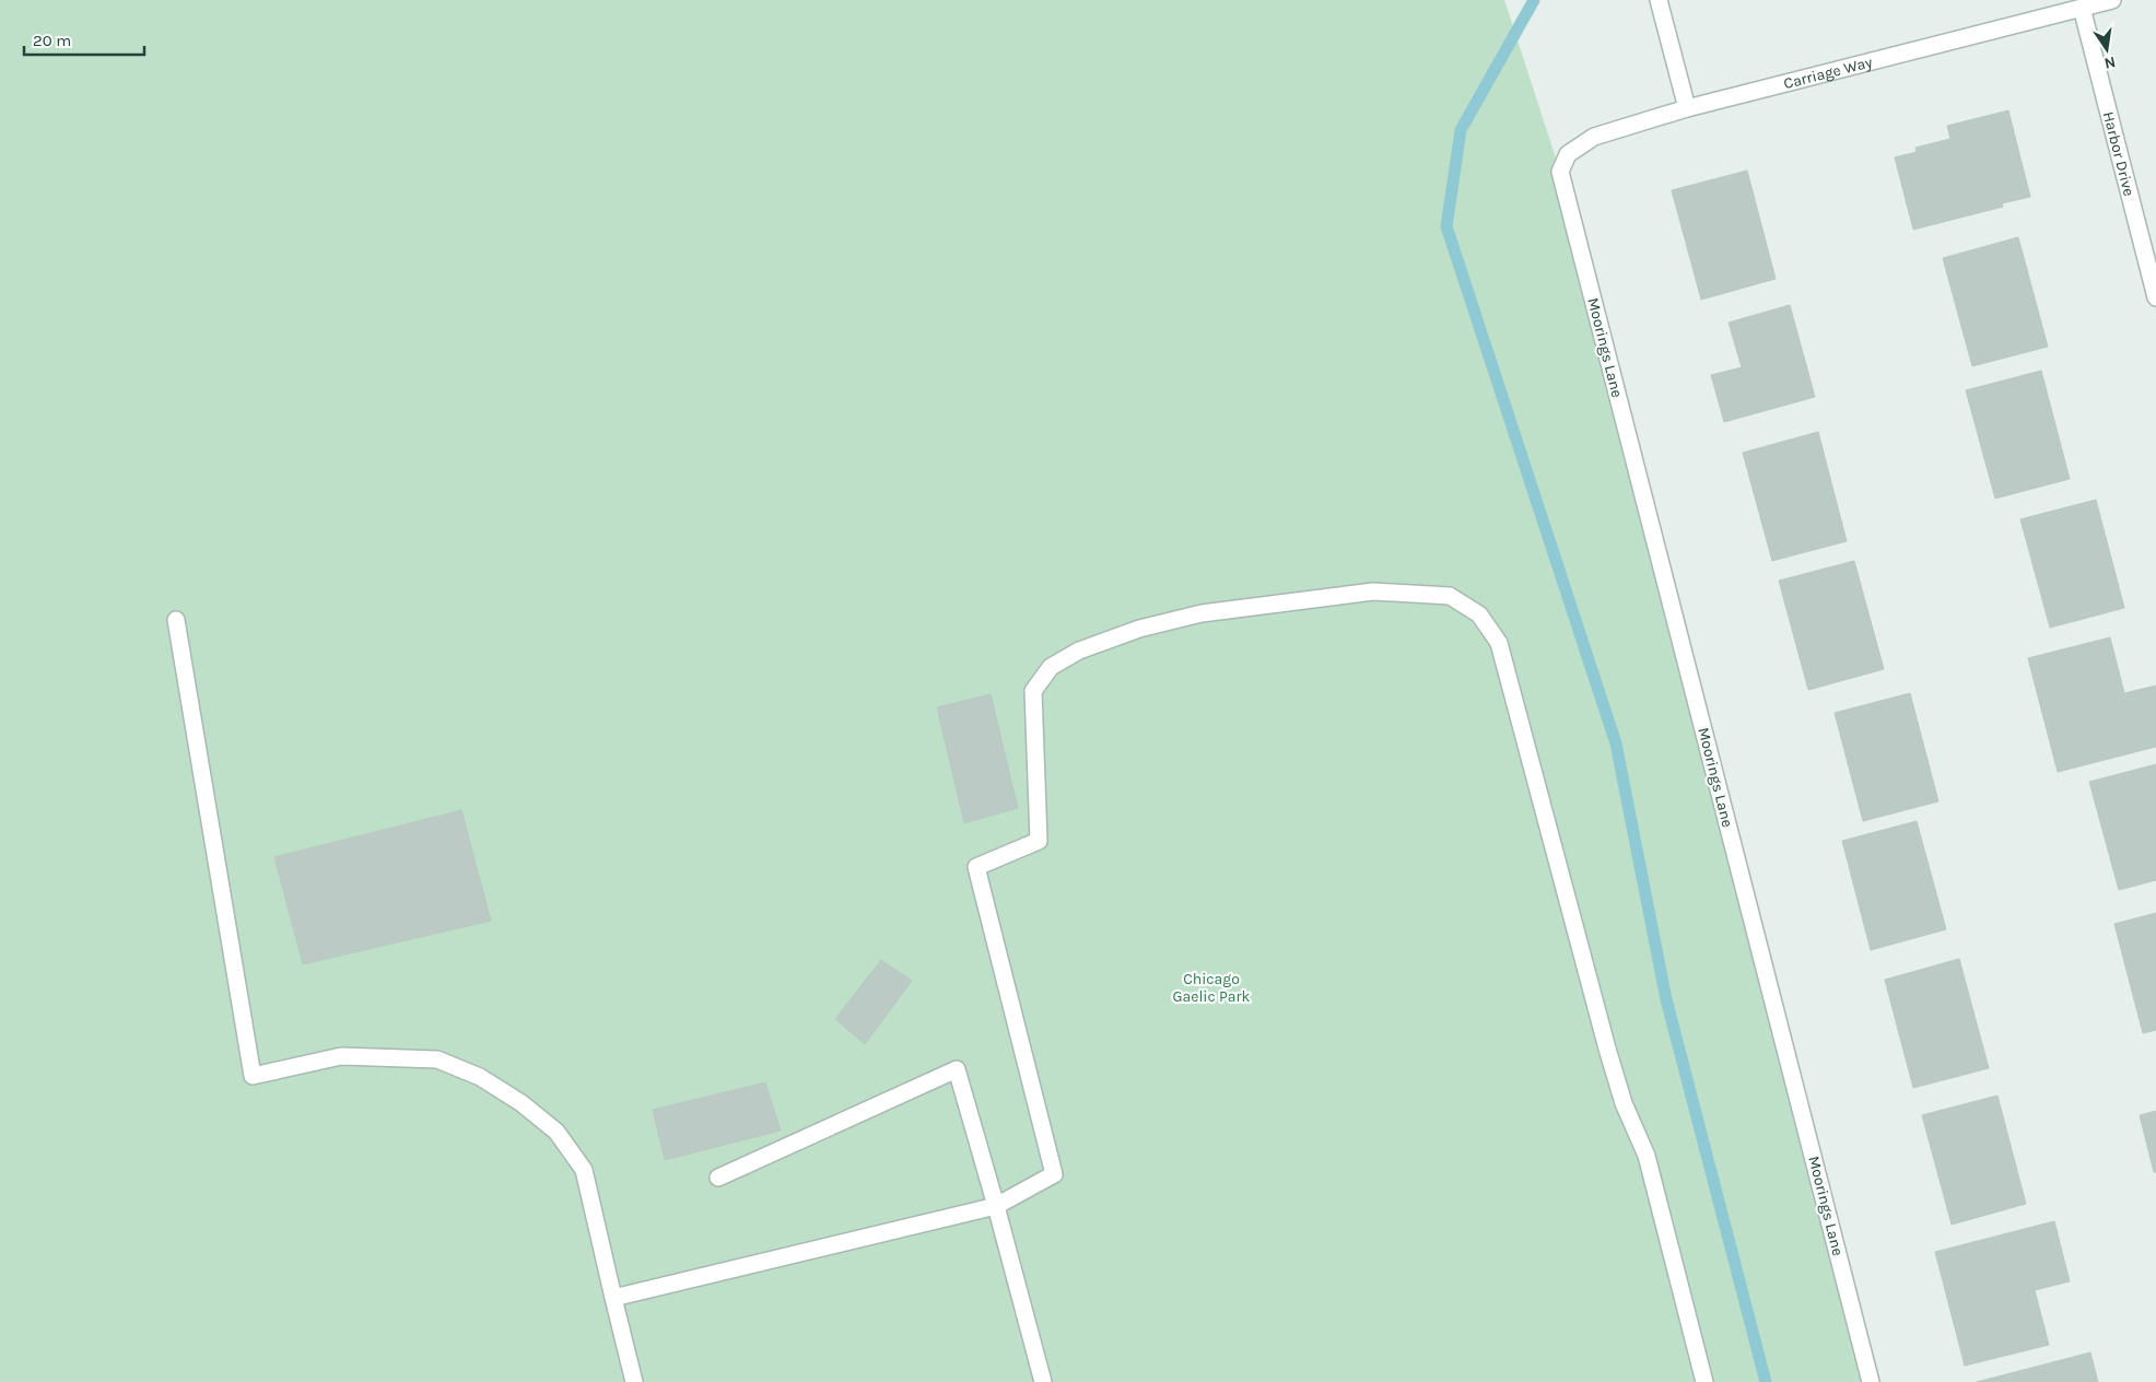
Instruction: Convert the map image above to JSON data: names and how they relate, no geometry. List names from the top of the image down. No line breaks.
{"streets":{"street":["Carriage Way","Harbor Drive","Moorings Lane"]},"crossings":[["Carriage Way","Harbor Drive"],["Carriage Way","Moorings Lane"]],"parks":["Chicago Gaelic Park"],"scale_bar":"20 m","north":"bottom"}
